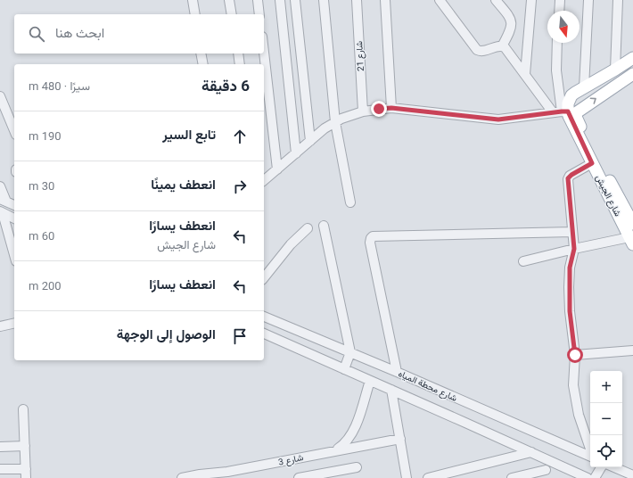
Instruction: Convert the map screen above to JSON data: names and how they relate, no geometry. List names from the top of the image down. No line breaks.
{"streets":{"main road":["شارع الجيش"],"street":["شارع 21","شارع محطة المياه","شارع 3"]},"north":"bottom","page":{"search":"ابحث هنا","heading":["6 دقيقة","سيرًا · 480 m"],"list":[["تابع السير","190 m"],["انعطف يمينًا","30 m"],["انعطف يسارًا","شارع الجيش","60 m"],["انعطف يسارًا","200 m"],"الوصول إلى الوجهة"],"map_buttons":["+","−"]}}
